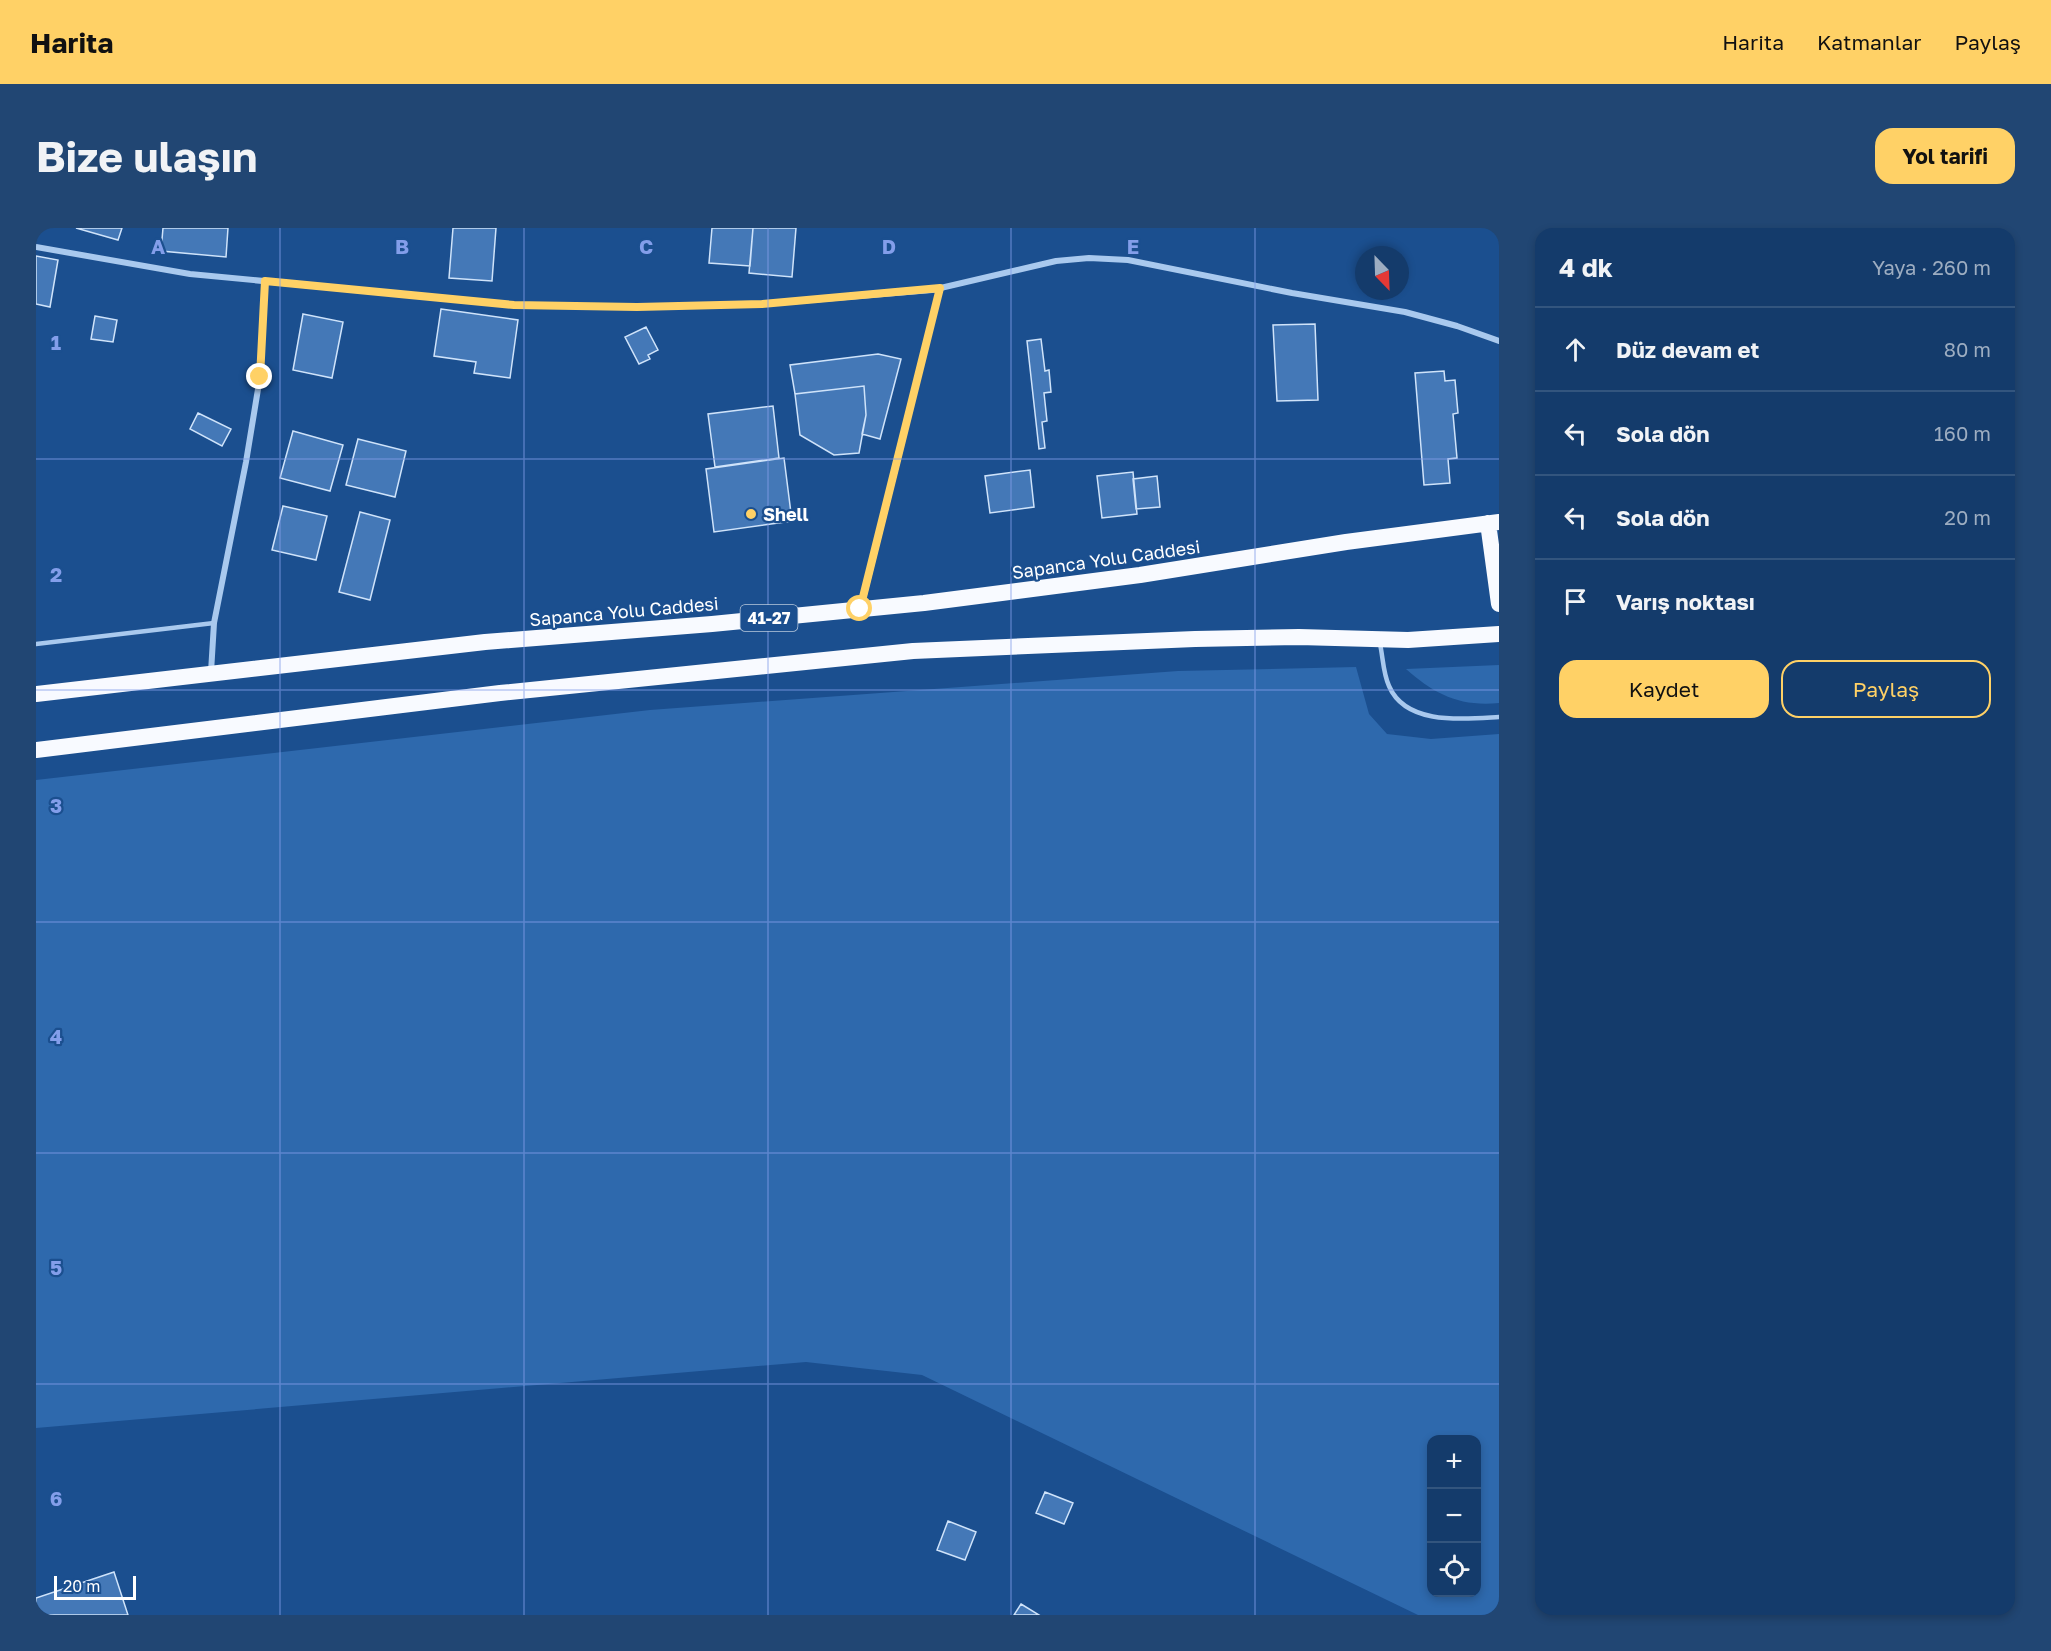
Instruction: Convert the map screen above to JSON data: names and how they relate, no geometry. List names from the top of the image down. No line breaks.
{"streets":{"highway":["Sapanca Yolu Caddesi","41-27"]},"places":["Shell"],"scale_bar":"20 m","north":"bottom right","page":{"header":"Harita","nav":["Harita","Katmanlar","Paylaş"],"buttons":["Yol tarifi",["Kaydet","Paylaş"]],"title":"Bize ulaşın","heading":["4 dk","Yaya · 260 m"],"list":[["Düz devam et","80 m"],["Sola dön","160 m"],["Sola dön","20 m"],"Varış noktası"],"map_buttons":["+","−"],"scale":"20 m"},"grid":{"columns":["A","B","C","D","E"],"rows":["1","2","3","4","5","6"]}}
